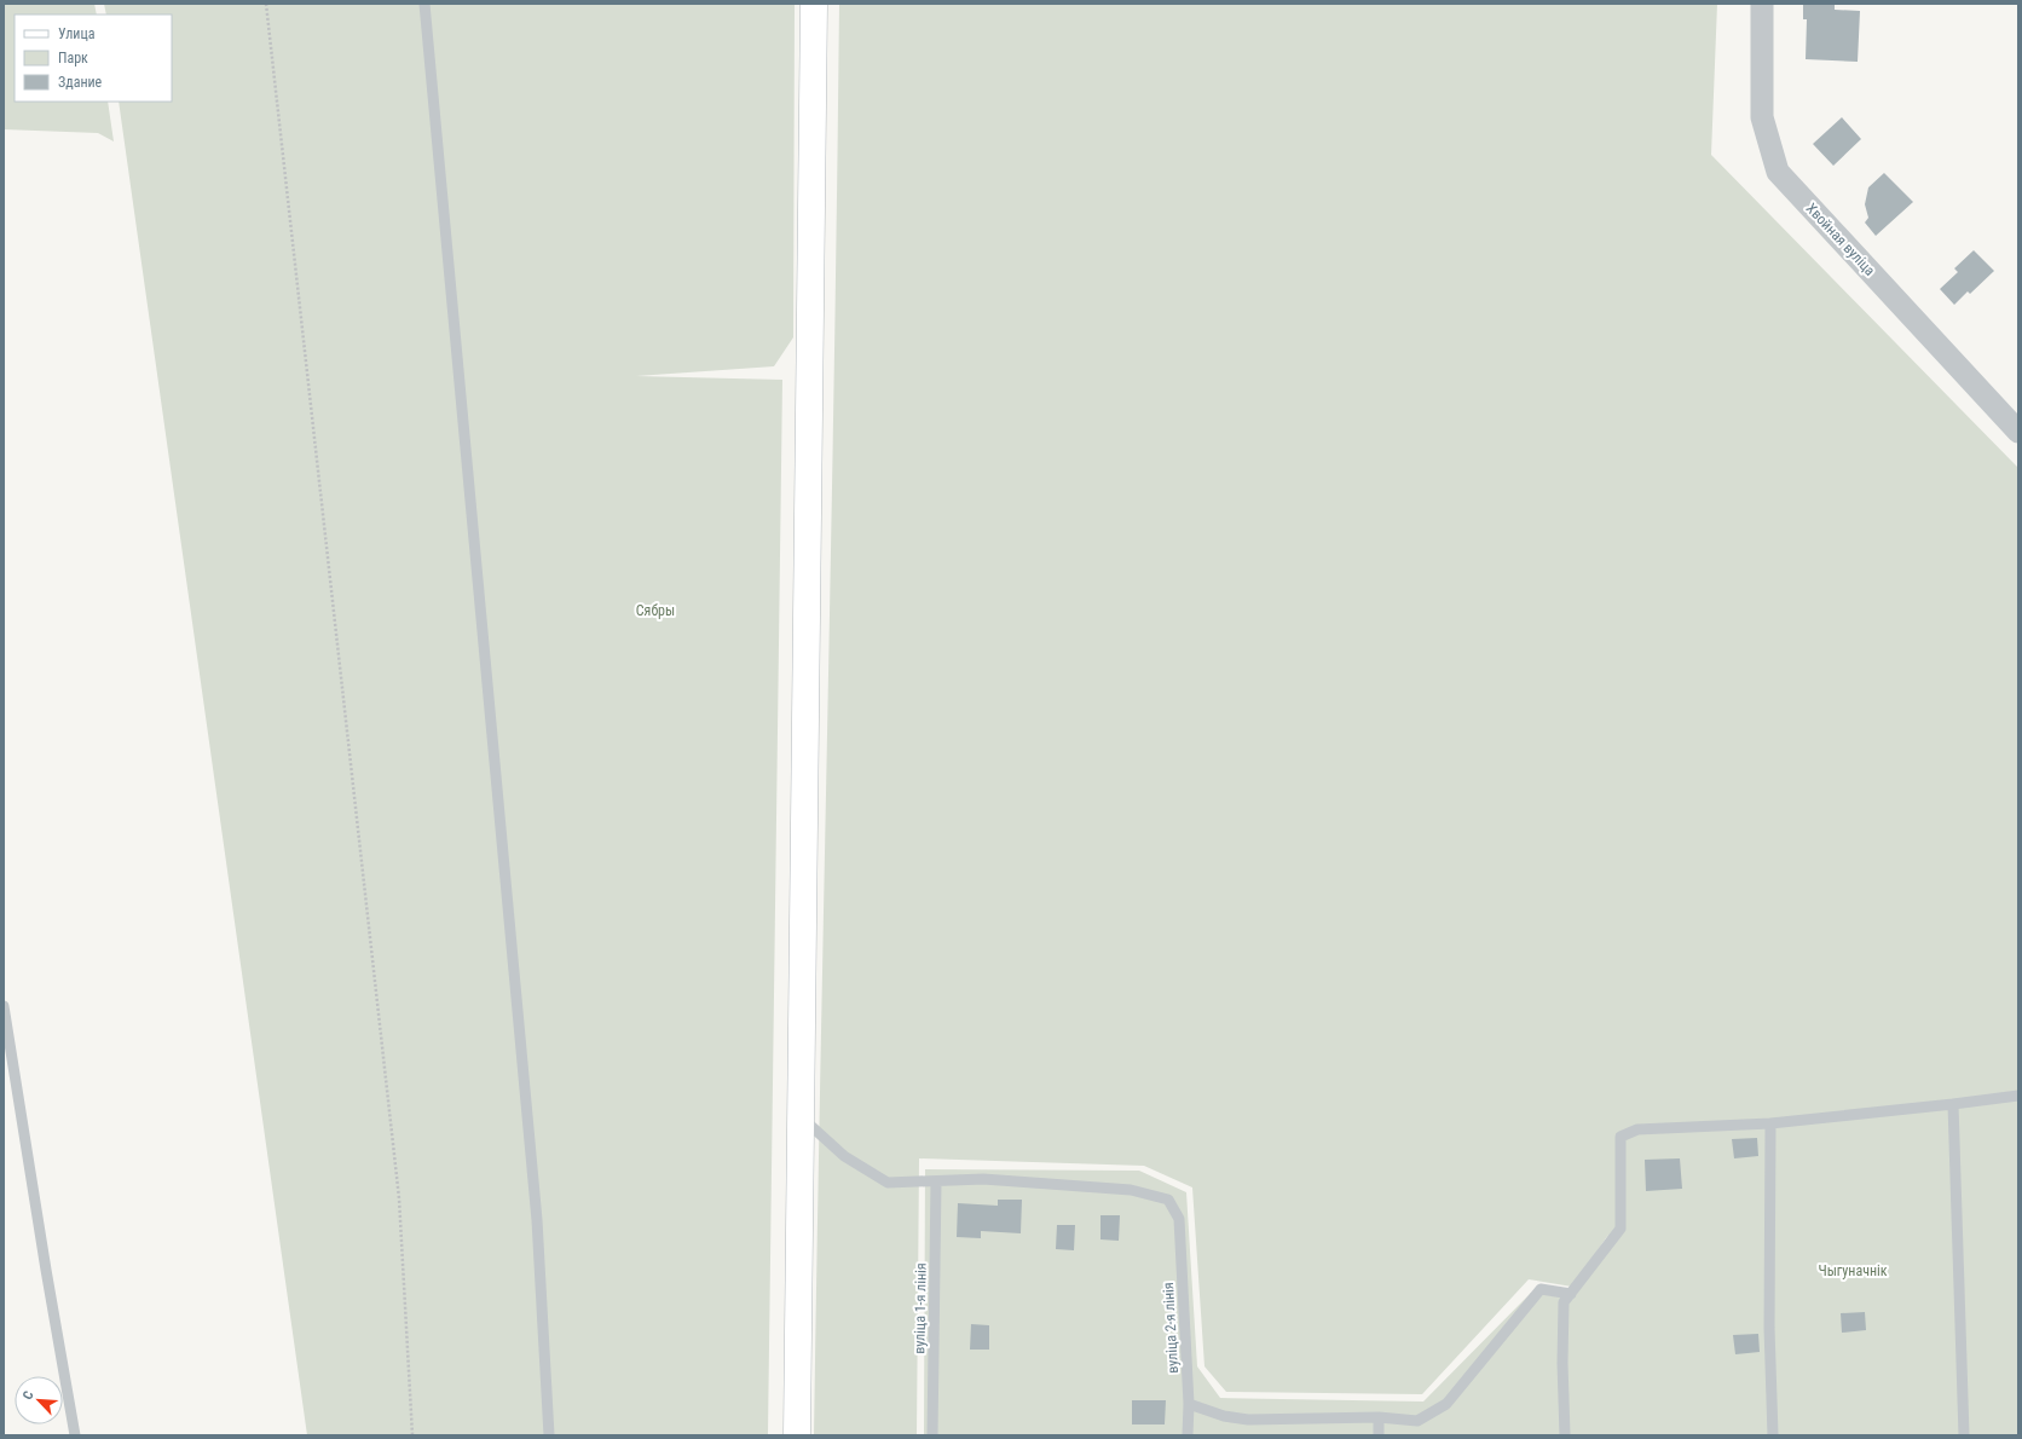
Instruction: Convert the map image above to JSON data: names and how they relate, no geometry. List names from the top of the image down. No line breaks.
{"streets":{"street":["Хвойная вуліца"],"lane":["вуліца 1-я лінія","вуліца 2-я лінія"]},"crossings":[["вуліца 1-я лінія","вуліца 2-я лінія"]],"parks":["Сябры","Чыгуначнік"],"legend":["Улица","Парк","Здание"],"north":"top left"}
